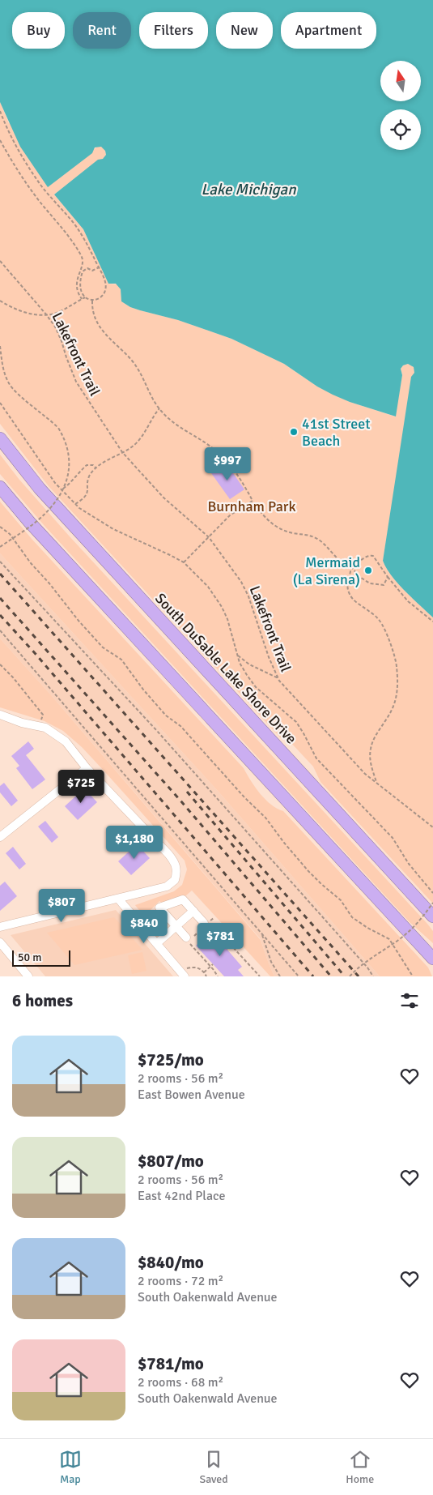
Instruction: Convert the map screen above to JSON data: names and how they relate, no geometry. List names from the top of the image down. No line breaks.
{"streets":{"highway":["South DuSable Lake Shore Drive"],"path":["Lakefront Trail"]},"water":["Lake Michigan"],"parks":["Burnham Park"],"places":["41st Street Beach","Mermaid (La Sirena)"],"scale_bar":"50 m","north":"top","page":{"chip":["Buy","Rent","Filters","New","Apartment"],"price":["$997","$725","$1,180","$807","$840","$781"],"scale":"50 m","heading":"6 homes","list":[{"name":"$725/mo","note":"2 rooms · 56 m² · East Bowen Avenue"},{"name":"$807/mo","note":"2 rooms · 56 m² · East 42nd Place"},{"name":"$840/mo","note":"2 rooms · 72 m² · South Oakenwald Avenue"},{"name":"$781/mo","note":"2 rooms · 68 m² · South Oakenwald Avenue"}],"tabs":["Map","Saved","Home"]}}
